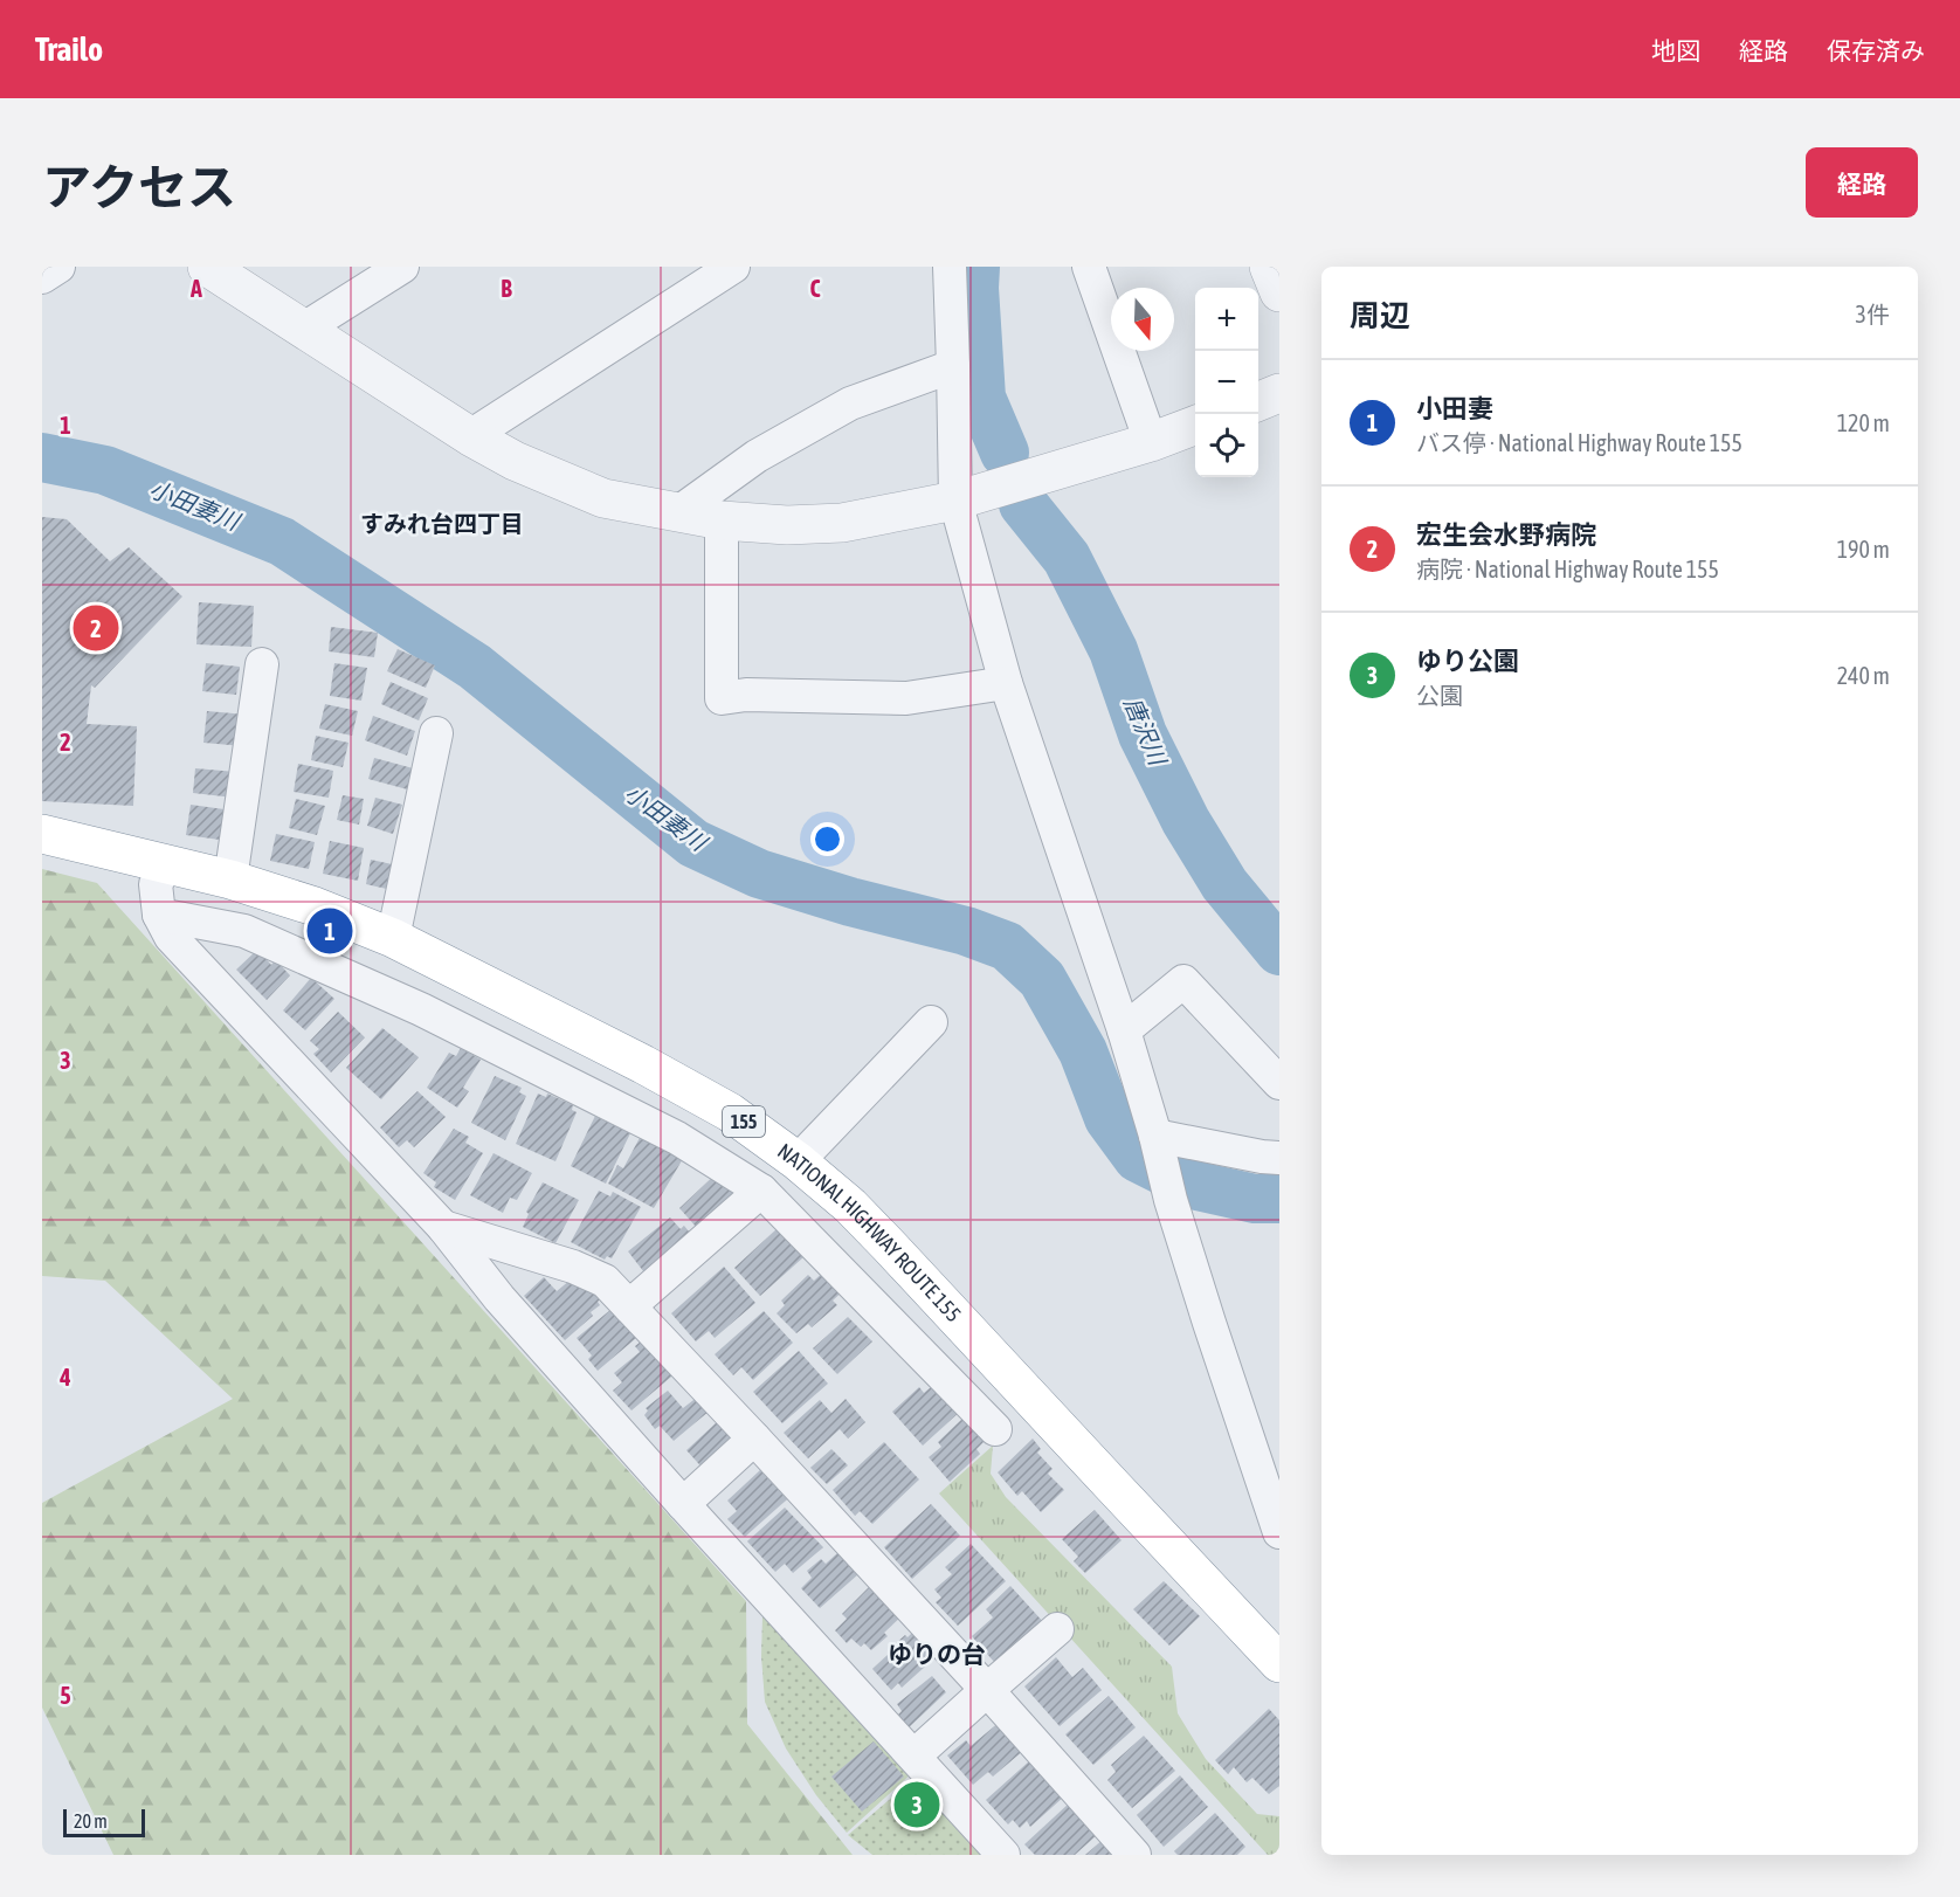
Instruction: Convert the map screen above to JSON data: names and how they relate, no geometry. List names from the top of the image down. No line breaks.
{"streets":{"highway":["155","NATIONAL HIGHWAY ROUTE 155"]},"districts":["すみれ台四丁目","ゆりの台"],"water":["小田妻川","唐沢川"],"scale_bar":"20 m","north":"bottom","page":{"header":"Trailo","nav":["地図","経路","保存済み"],"title":"アクセス","buttons":"経路","heading":["周辺","3件"],"map_buttons":["+","−"],"list":[{"mark":"1","name":"小田妻","note":"バス停 · National Highway Route 155","value":"120 m"},{"mark":"2","name":"宏生会水野病院","note":"病院 · National Highway Route 155","value":"190 m"},{"mark":"3","name":"ゆり公園","note":"公園","value":"240 m"}],"pins":["2","1","3"],"scale":"20 m"},"grid":{"columns":["A","B","C"],"rows":["1","2","3","4","5"]}}
